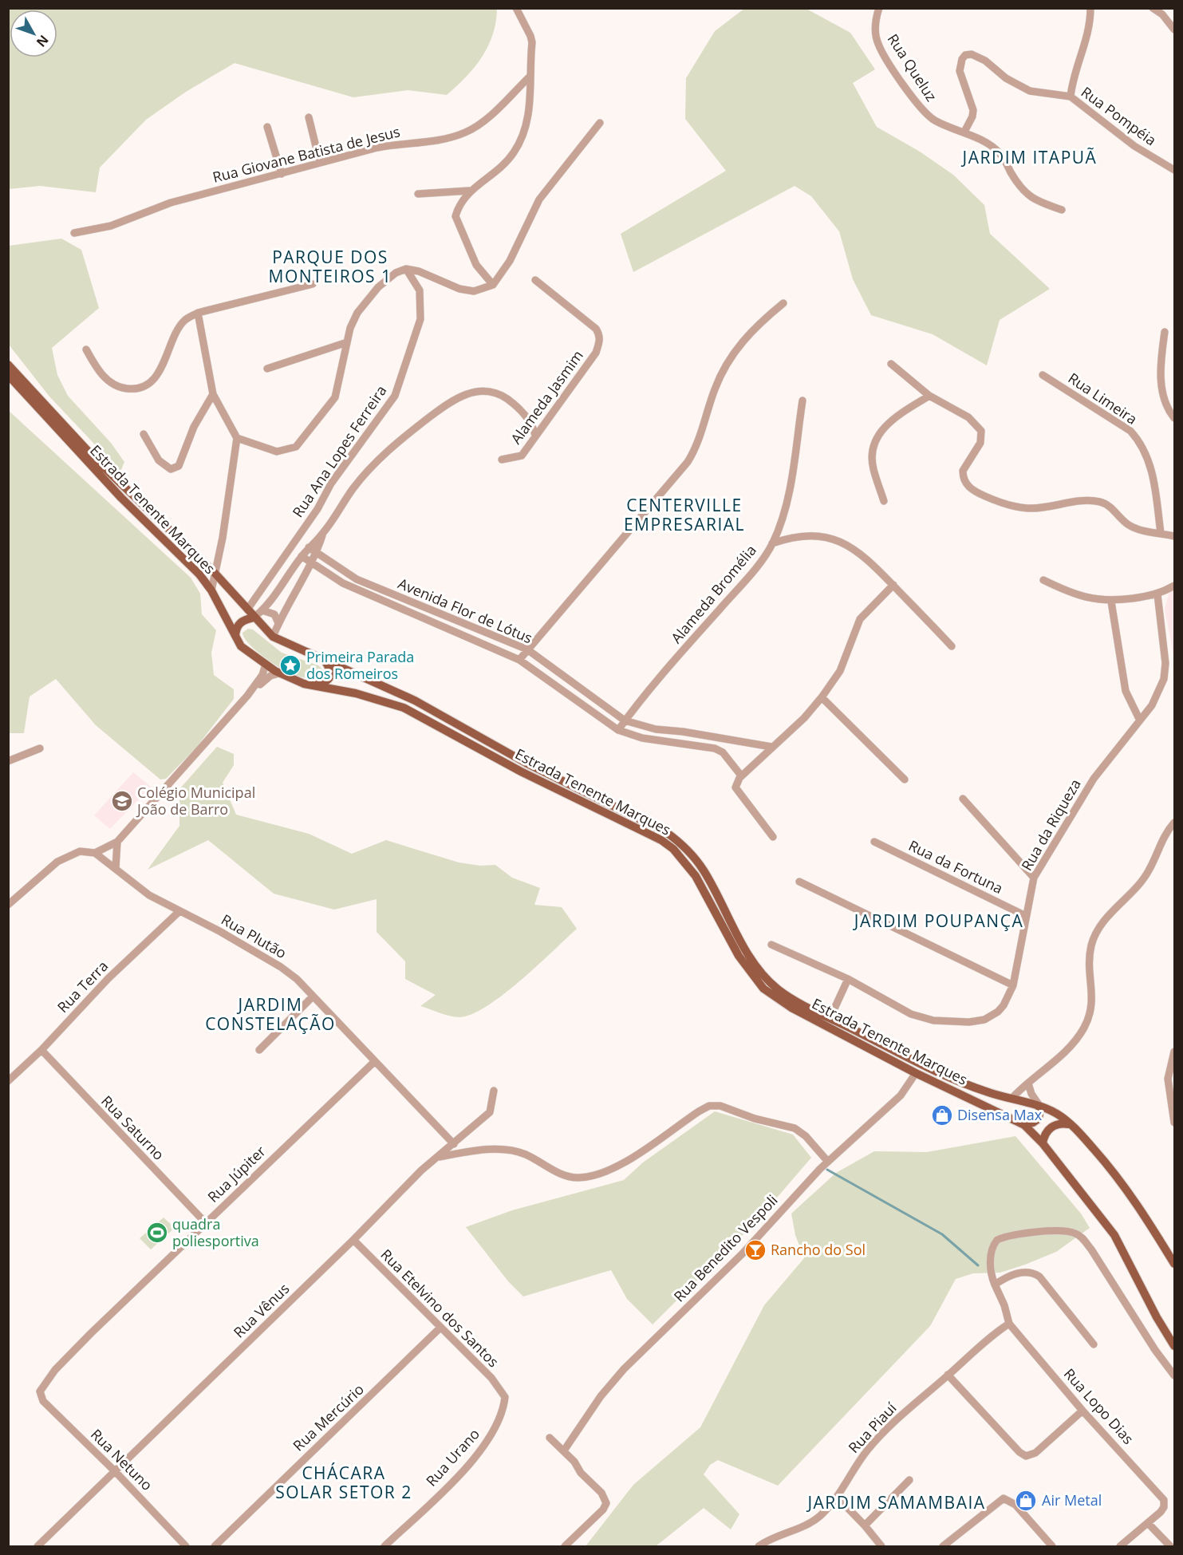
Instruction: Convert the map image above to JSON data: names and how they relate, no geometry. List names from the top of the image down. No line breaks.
{"streets":{"main road":["Estrada Tenente Marques"],"street":["Rua Queluz","Rua Pompéia","Rua Giovane Batista de Jesus","Alameda Jasmim","Rua Limeira","Rua Ana Lopes Ferreira","Alameda Bromélia","Avenida Flor de Lótus","Rua da Riqueza","Rua da Fortuna","Rua Plutão","Rua Terra","Rua Saturno","Rua Júpiter","Rua Benedito Vespoli","Rua Etelvino dos Santos","Rua Vênus","Rua Lopo Dias","Rua Mercúrio","Rua Piauí","Rua Urano","Rua Netuno"]},"crossings":[["Rua Queluz","Rua Pompéia"],["Rua Ana Lopes Ferreira","Estrada Tenente Marques"],["Estrada Tenente Marques","Rua Benedito Vespoli"],["Alameda Bromélia","Avenida Flor de Lótus"],["Rua da Riqueza","Rua da Fortuna"],["Rua Plutão","Rua Terra"],["Rua Plutão","Rua Júpiter"],["Rua Plutão","Rua Vênus"],["Rua Terra","Rua Saturno"],["Rua Saturno","Rua Júpiter"],["Rua Júpiter","Rua Netuno"],["Rua Etelvino dos Santos","Rua Vênus"],["Rua Etelvino dos Santos","Rua Mercúrio"],["Rua Etelvino dos Santos","Rua Urano"],["Rua Vênus","Rua Netuno"],["Rua Lopo Dias","Rua Piauí"]],"districts":["JARDIM ITAPUÃ","PARQUE DOS MONTEIROS 1","CENTERVILLE EMPRESARIAL","JARDIM POUPANÇA","JARDIM CONSTELAÇÃO","CHÁCARA SOLAR SETOR 2","JARDIM SAMAMBAIA"],"places":{"place":["Primeira Parada dos Romeiros"],"school or university":["Colégio Municipal João de Barro"],"shop":["Disensa Max","Air Metal"],"sports":["quadra poliesportiva"],"bar":["Rancho do Sol"]},"north":"bottom right"}
